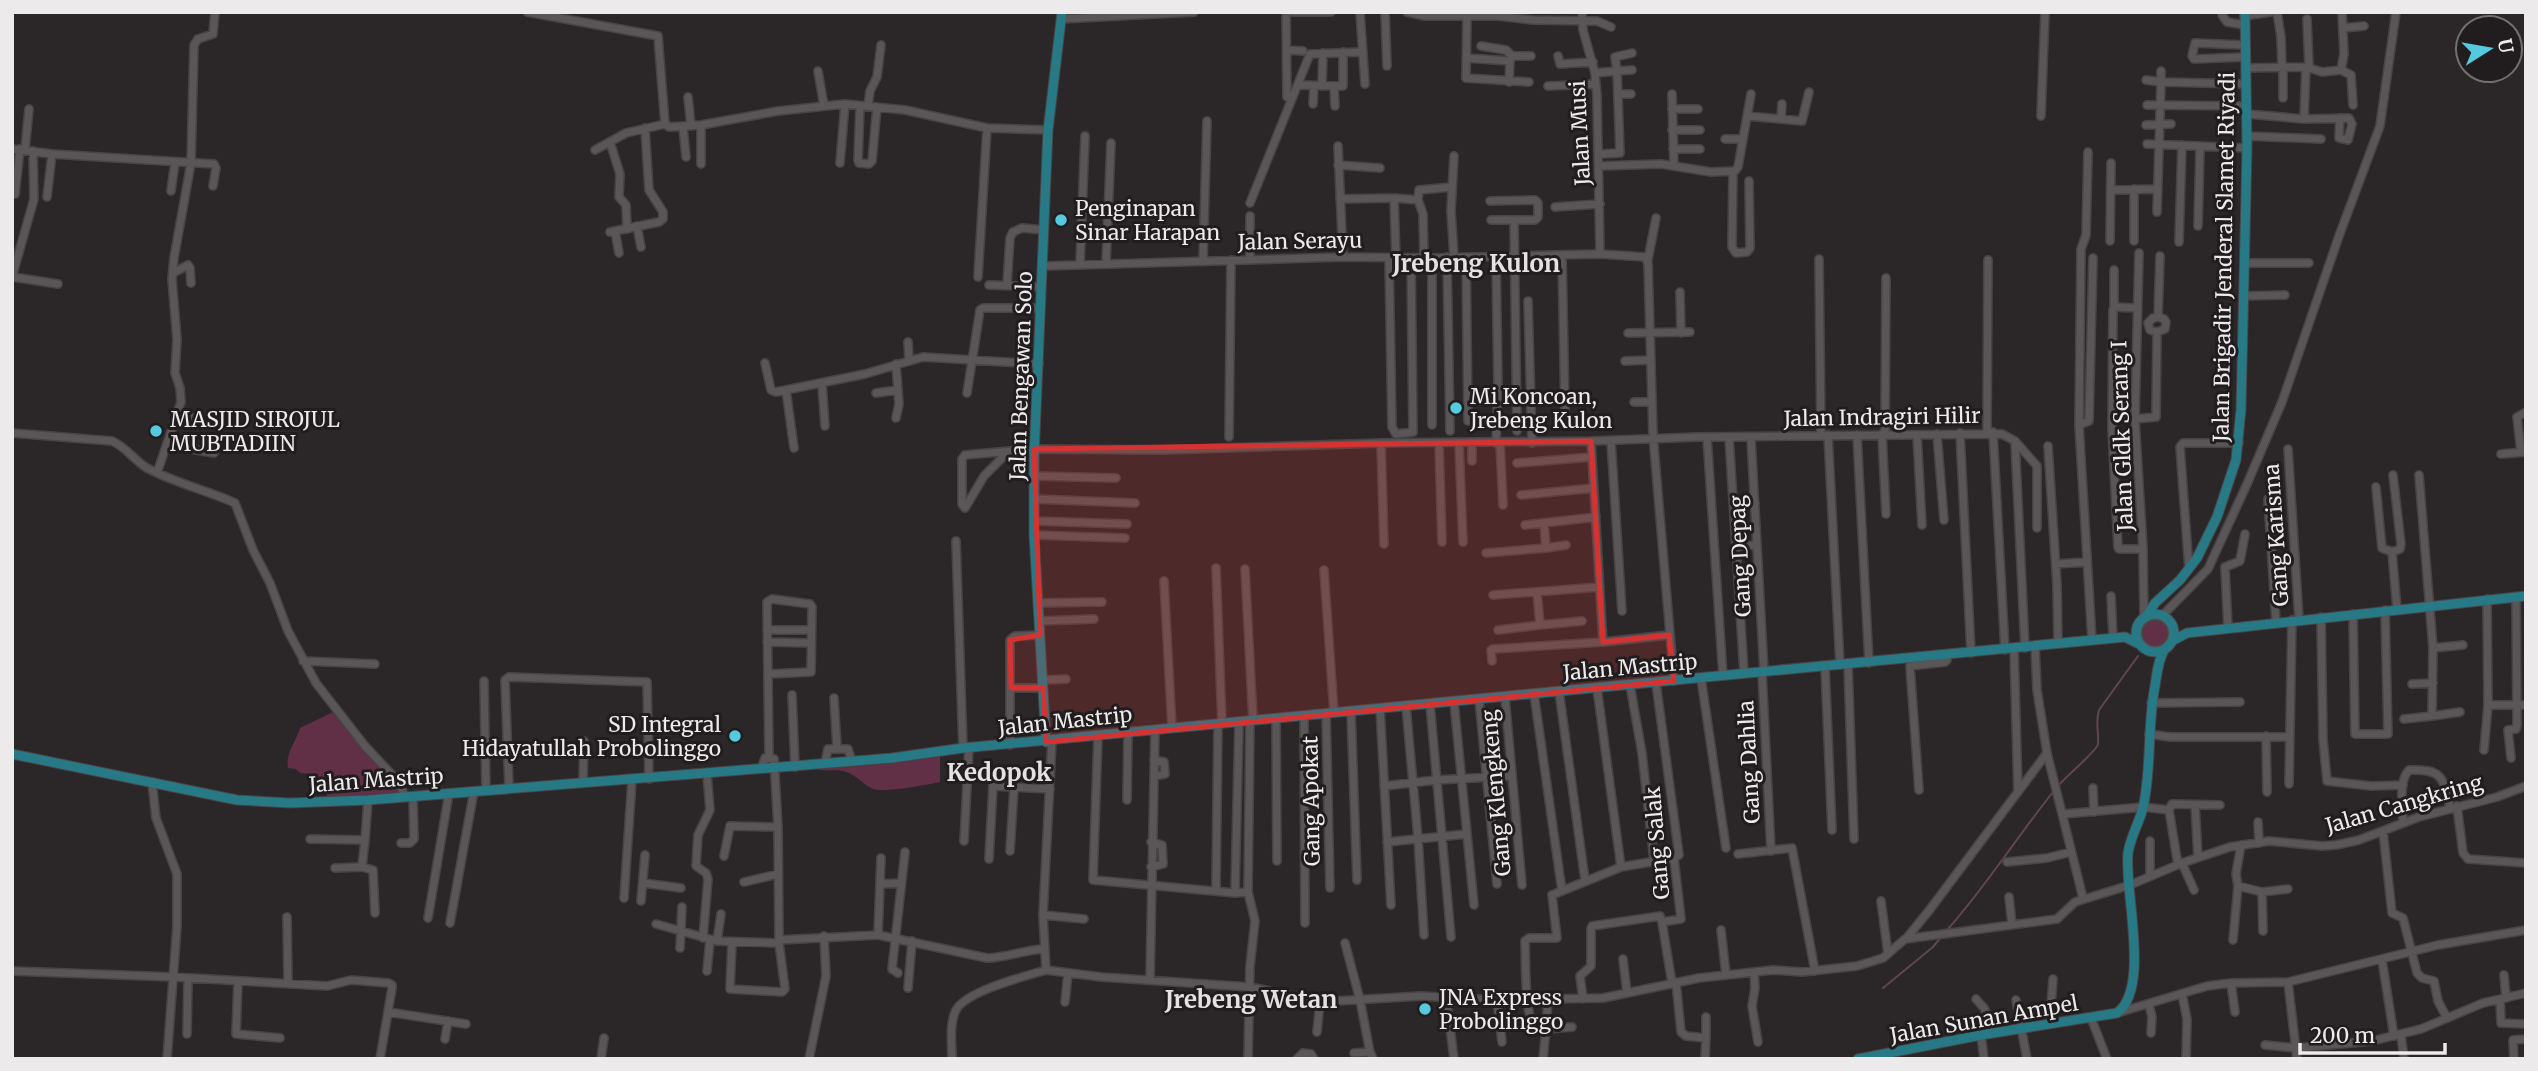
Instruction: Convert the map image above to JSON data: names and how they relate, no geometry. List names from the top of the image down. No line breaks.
{"streets":{"main road":["Jalan Brigadir Jenderal Slamet Riyadi","Jalan Bengawan Solo","Jalan Mastrip","Jalan Sunan Ampel"],"street":["Jalan Musi","Jalan Serayu","Jalan Indragiri Hilir","Jalan Gldk Serang I","Gang Karisma","Gang Depag","Gang Dahlia","Gang Klengkeng","Gang Apokat","Jalan Cangkring","Gang Salak"]},"crossings":[["Jalan Musi","Jalan Serayu"],["Jalan Serayu","Jalan Bengawan Solo"],["Jalan Brigadir Jenderal Slamet Riyadi","Jalan Gldk Serang I"],["Jalan Bengawan Solo","Jalan Indragiri Hilir"],["Jalan Bengawan Solo","Jalan Mastrip"],["Jalan Indragiri Hilir","Gang Depag"],["Gang Depag","Jalan Mastrip"],["Gang Depag","Gang Dahlia"],["Jalan Mastrip","Gang Dahlia"],["Jalan Mastrip","Gang Klengkeng"],["Jalan Mastrip","Gang Apokat"],["Jalan Mastrip","Gang Salak"]],"districts":["Jrebeng Kulon","Kedopok","Jrebeng Wetan"],"places":["Penginapan Sinar Harapan","Mi Koncoan, Jrebeng Kulon","MASJID SIROJUL MUBTADIIN","SD Integral Hidayatullah Probolinggo","JNA Express Probolinggo"],"scale_bar":"200 m","north":"right"}
